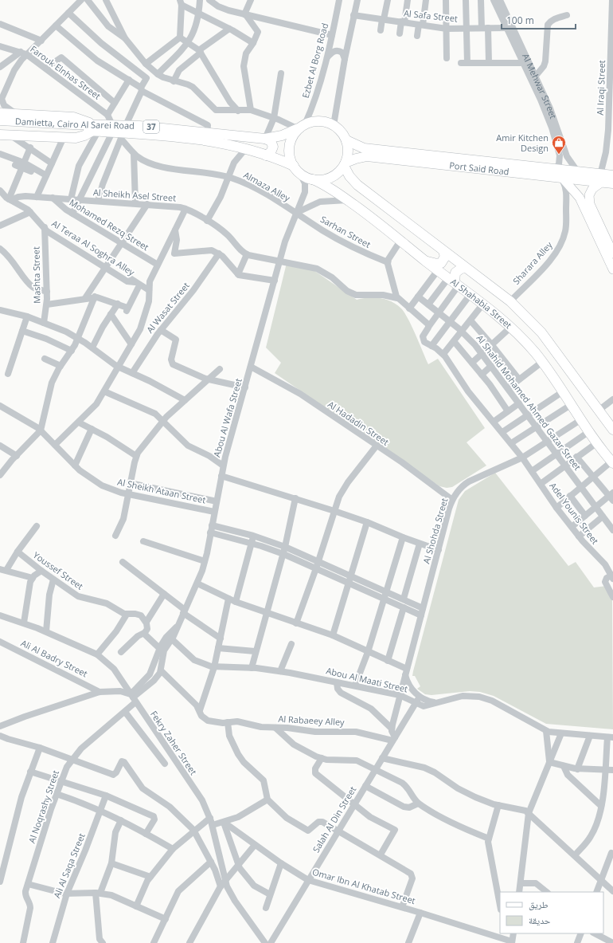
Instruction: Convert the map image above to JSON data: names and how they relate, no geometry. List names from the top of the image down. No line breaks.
{"streets":{"highway":["Damietta, Cairo Al Sarei Road","37","Port Said Road","Al Shahabia Street"],"street":["Al Safa Street","Ezbet Al Borg Road","Farouk Elnhas Street","Al Mehwar Street","Al Iraqi Street","Almaza Alley","Al Sheikh Asel Street","Mohamed Rezq Street","Sarhan Street","Al Teraa Al Soghra Alley","Sharara Alley","Mashta Street","Al Wasat Street","Al Shahid Mohamed Ahmed Gazar Street","Abou Al Wafa Street","Al Hadadin Street","Al Sheikh Ataan Street","Adel Younis Street","Al Shohda Street","Youssef Street","Ali Al Badry Street","Abou Al Maati Street","Al Rabaeey Alley","Fekry Zaher Street","Al Noqrashy Street","Salah Al Din Street","Ali Al Saqa Street","Omar Ibn Al Khatab Street"]},"crossings":[["Al Safa Street","Al Mehwar Street"],["Ezbet Al Borg Road","Damietta, Cairo Al Sarei Road"],["Ezbet Al Borg Road","Port Said Road"],["Ezbet Al Borg Road","Al Shahabia Street"],["Ezbet Al Borg Road","Abou Al Wafa Street"],["Farouk Elnhas Street","Damietta, Cairo Al Sarei Road"],["Al Mehwar Street","Port Said Road"],["Al Iraqi Street","Port Said Road"],["Damietta, Cairo Al Sarei Road","Port Said Road"],["Damietta, Cairo Al Sarei Road","Almaza Alley"],["Damietta, Cairo Al Sarei Road","Al Shahabia Street"],["Damietta, Cairo Al Sarei Road","Abou Al Wafa Street"],["Port Said Road","Sharara Alley"],["Port Said Road","Al Shahabia Street"],["Port Said Road","Abou Al Wafa Street"],["Almaza Alley","Sarhan Street"],["Almaza Alley","Abou Al Wafa Street"],["Al Sheikh Asel Street","Mohamed Rezq Street"],["Al Sheikh Asel Street","Al Teraa Al Soghra Alley"],["Sarhan Street","Abou Al Wafa Street"],["Al Teraa Al Soghra Alley","Mashta Street"],["Al Shahabia Street","Abou Al Wafa Street"],["Al Shahabia Street","Al Shohda Street"],["Al Shahid Mohamed Ahmed Gazar Street","Al Shohda Street"],["Abou Al Wafa Street","Al Hadadin Street"],["Abou Al Wafa Street","Al Sheikh Ataan Street"],["Abou Al Wafa Street","Abou Al Maati Street"],["Abou Al Wafa Street","Fekry Zaher Street"],["Abou Al Wafa Street","Al Noqrashy Street"],["Al Hadadin Street","Al Shohda Street"],["Adel Younis Street","Al Shohda Street"],["Al Shohda Street","Abou Al Maati Street"],["Abou Al Maati Street","Salah Al Din Street"],["Al Rabaeey Alley","Salah Al Din Street"],["Fekry Zaher Street","Al Noqrashy Street"],["Salah Al Din Street","Omar Ibn Al Khatab Street"]],"places":{"shop":["Amir Kitchen Design"]},"legend":["طريق","حديقة"],"scale_bar":"100 m"}
